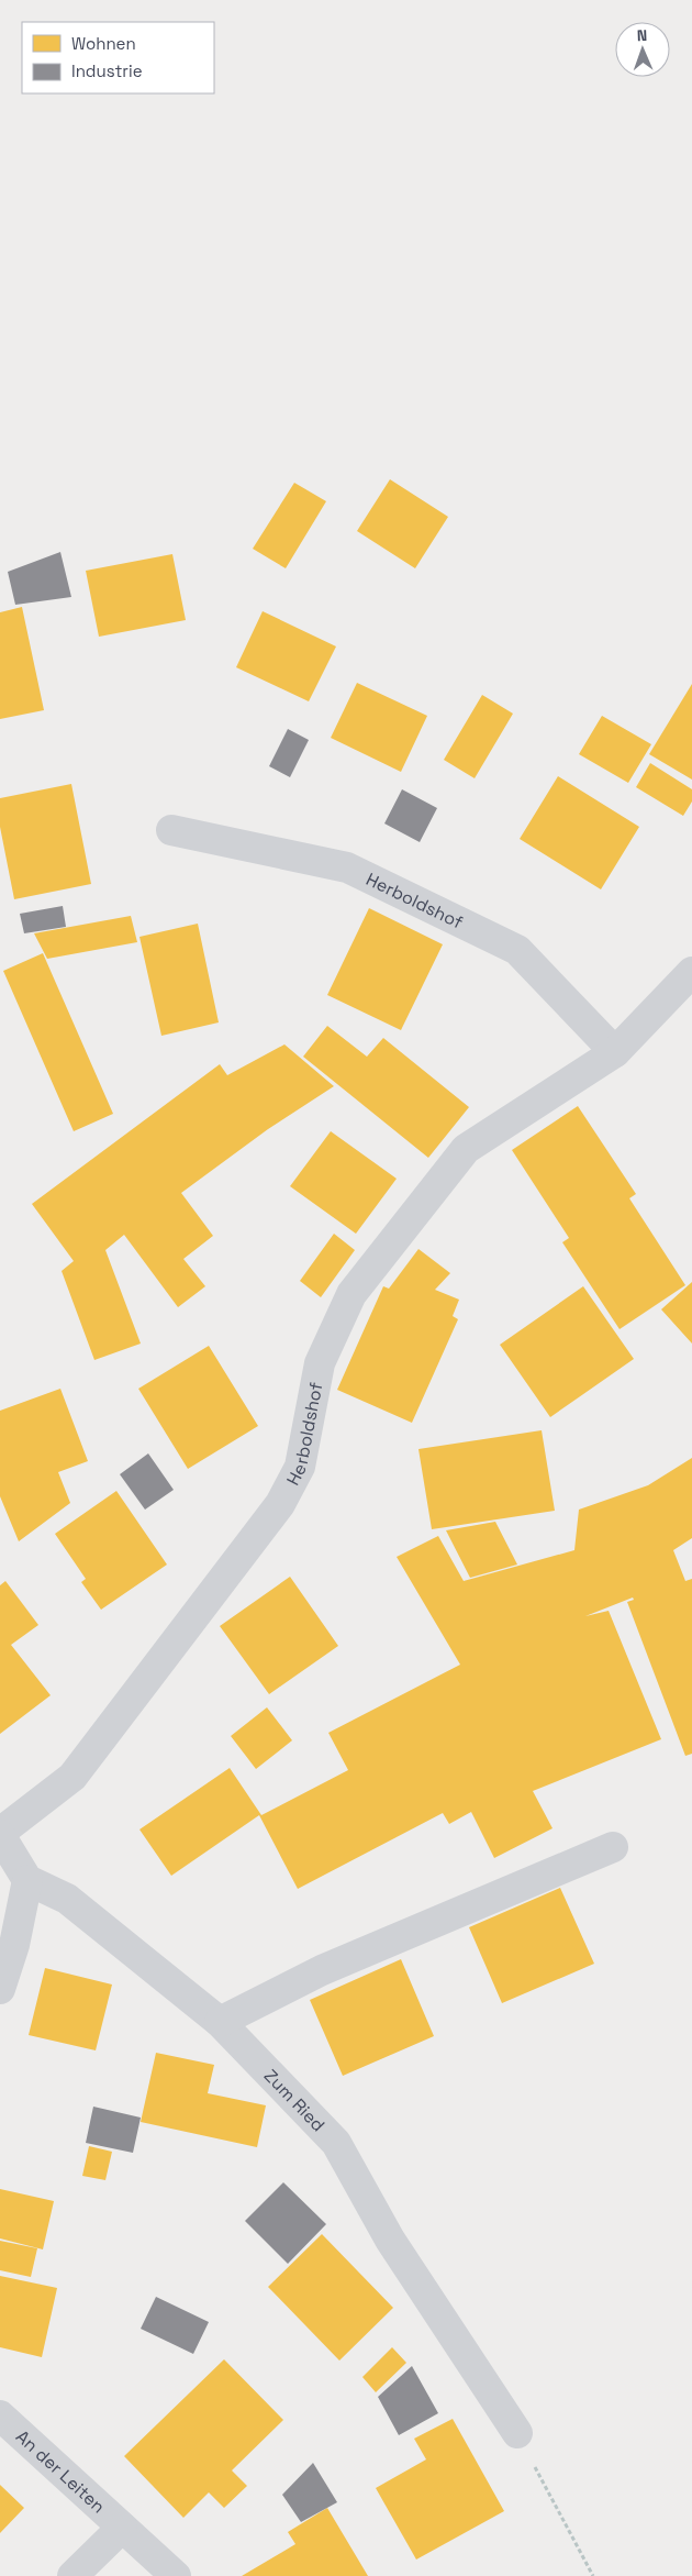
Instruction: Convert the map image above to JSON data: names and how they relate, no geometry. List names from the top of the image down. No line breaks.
{"streets":{"street":["Herboldshof","Zum Ried","An der Leiten"]},"legend":["Wohnen","Industrie"],"north":"top"}
